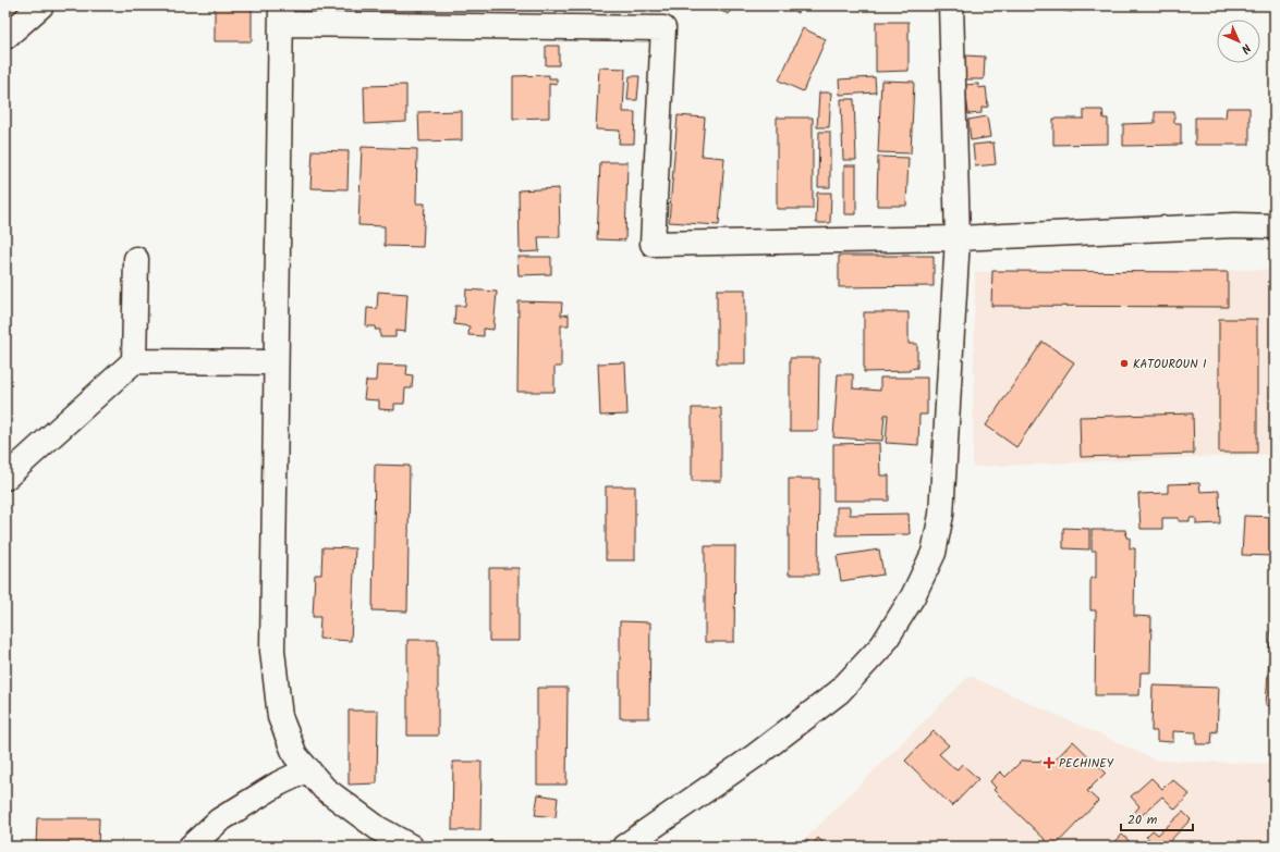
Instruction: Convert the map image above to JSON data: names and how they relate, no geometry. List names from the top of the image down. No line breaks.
{"places":{"other":["KATOUROUN I"],"health":["PECHINEY"]},"scale_bar":"20 m","north":"bottom right"}
